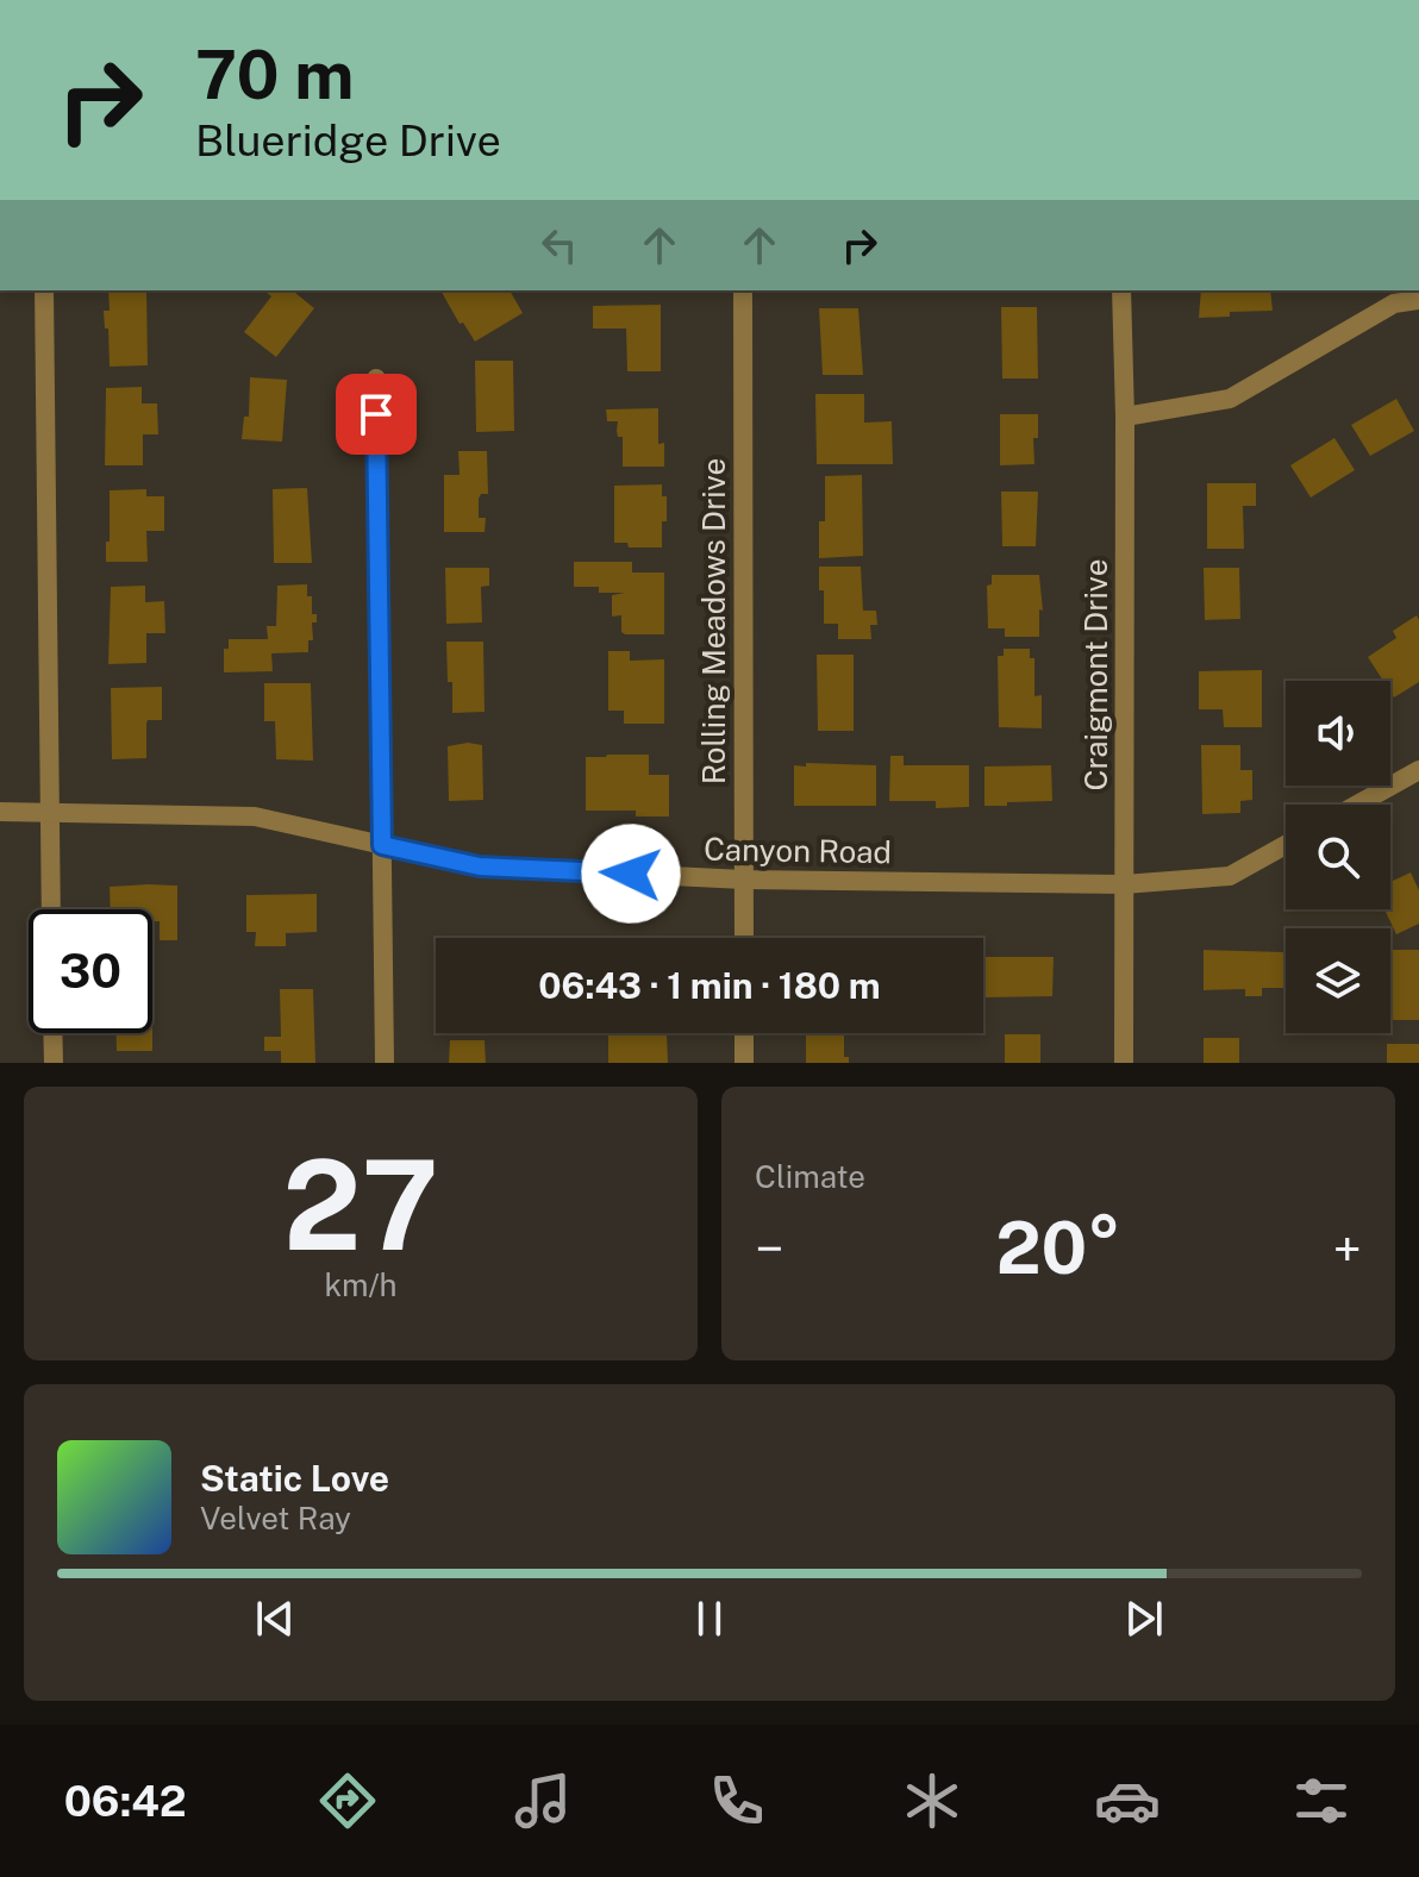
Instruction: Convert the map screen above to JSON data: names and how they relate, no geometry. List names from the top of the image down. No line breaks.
{"streets":{"street":["Rolling Meadows Drive","Craigmont Drive","Canyon Road"]},"crossings":[["Rolling Meadows Drive","Canyon Road"],["Craigmont Drive","Canyon Road"]],"page":{"turn":["70 m","Blueridge Drive"],"limit":"30","trip":"06:43 · 1 min · 180 m","tile":[["27","km/h"],"Climate"],"heat":["−","20°","+"],"song":["Static Love","Velvet Ray"],"tabs":"06:42"}}
